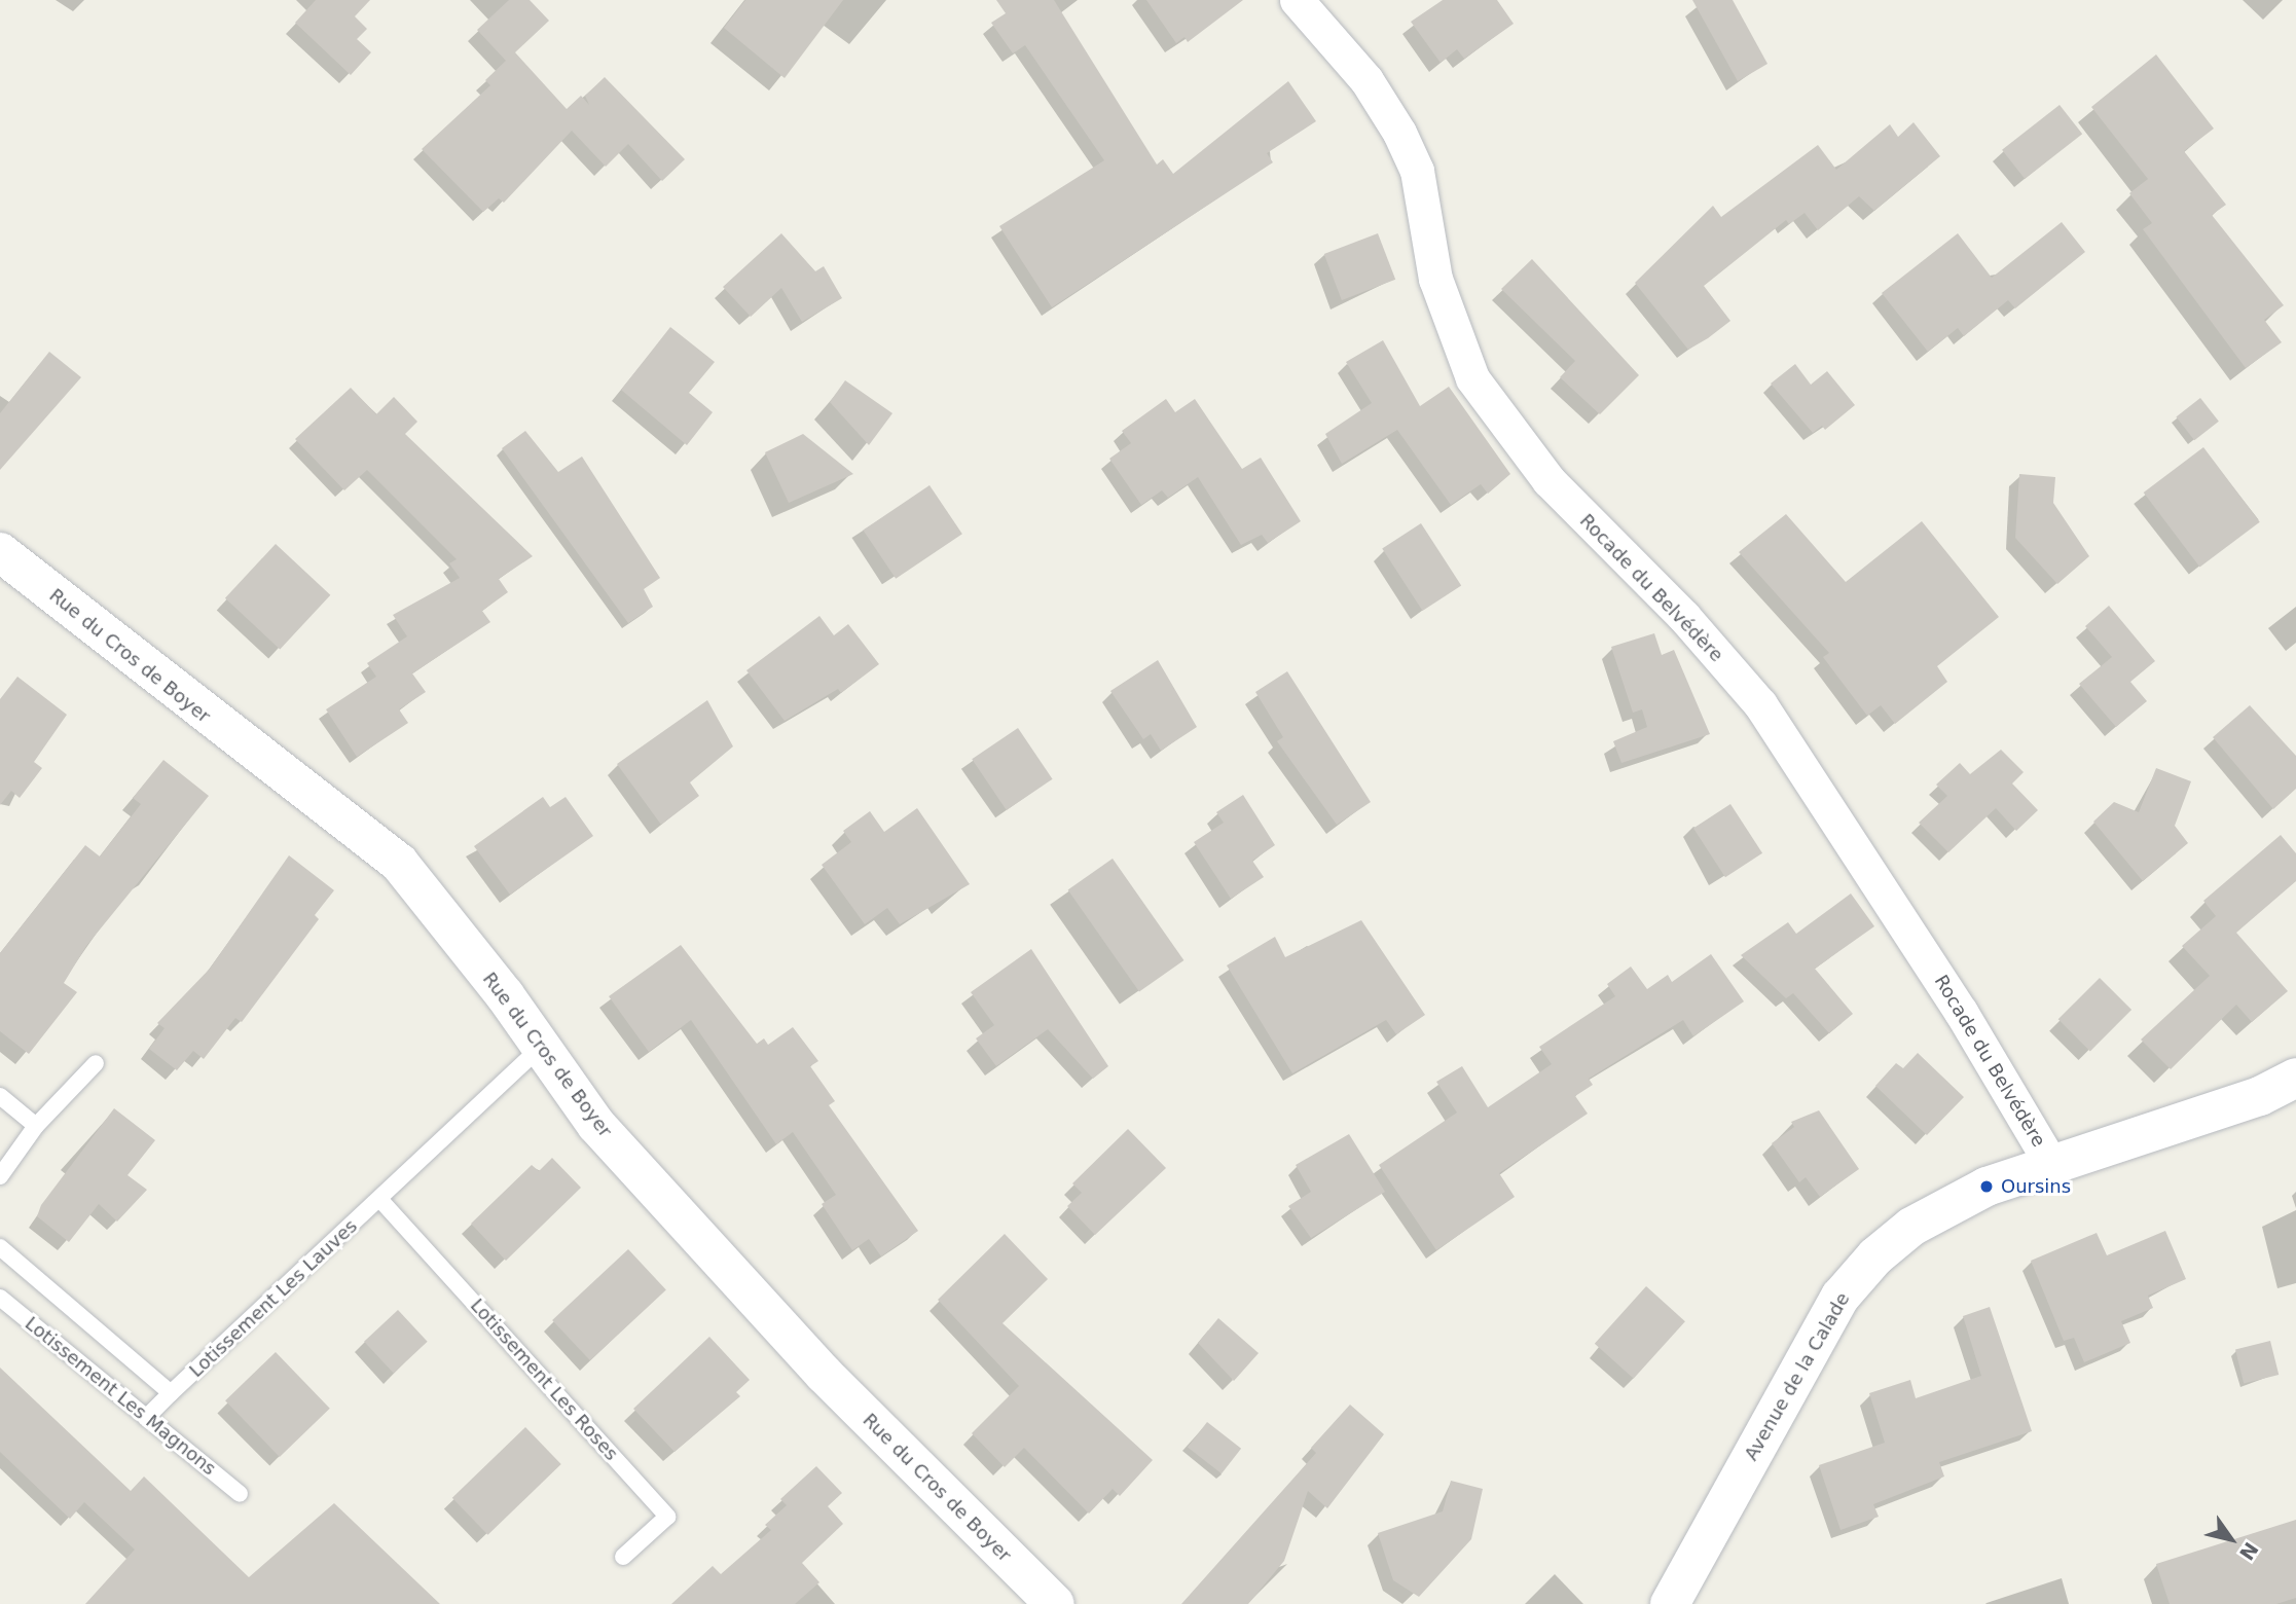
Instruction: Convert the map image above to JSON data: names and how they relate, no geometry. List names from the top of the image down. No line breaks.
{"streets":{"street":["Rocade du Belvédère","Rue du Cros de Boyer","Avenue de la Calade"],"lane":["Lotissement Les Lauves","Lotissement Les Roses","Lotissement Les Magnons"]},"crossings":[["Rocade du Belvédère","Avenue de la Calade"],["Rue du Cros de Boyer","Lotissement Les Lauves"],["Lotissement Les Lauves","Lotissement Les Roses"],["Lotissement Les Lauves","Lotissement Les Magnons"]],"places":["Oursins"],"north":"bottom right"}
